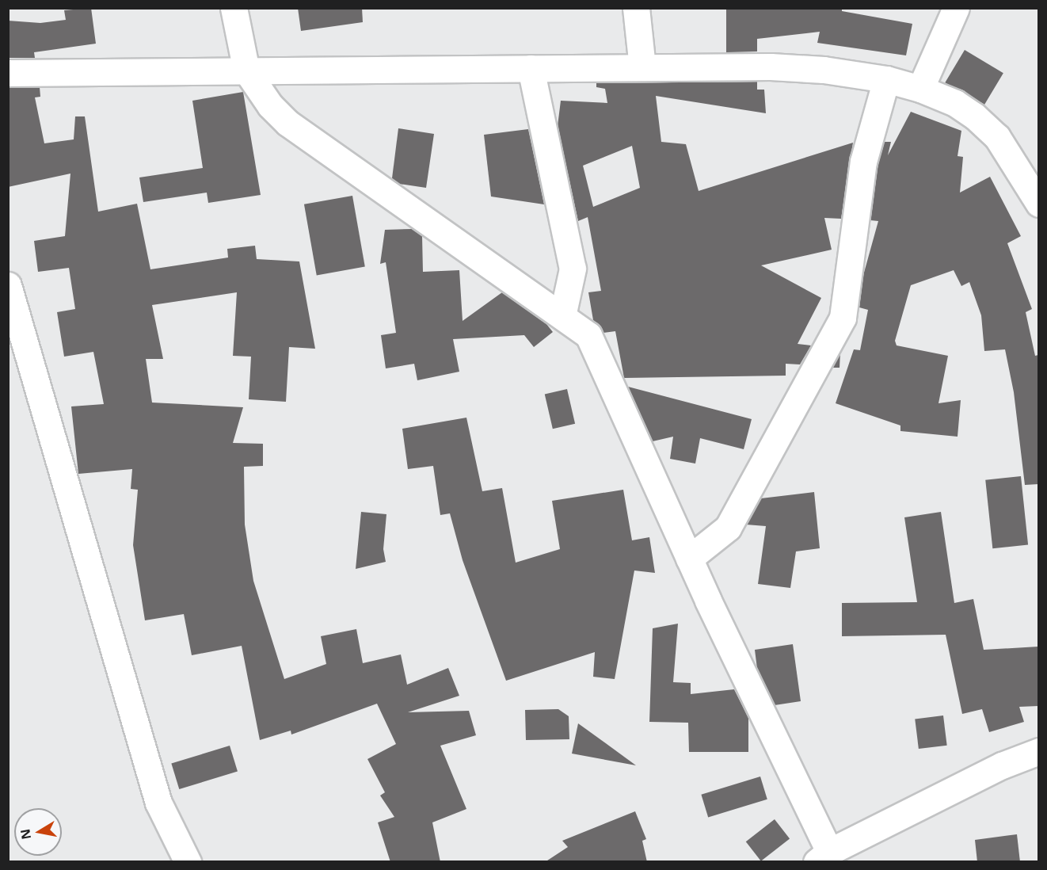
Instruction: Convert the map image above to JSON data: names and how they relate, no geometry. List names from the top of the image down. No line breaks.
{"north":"left"}
